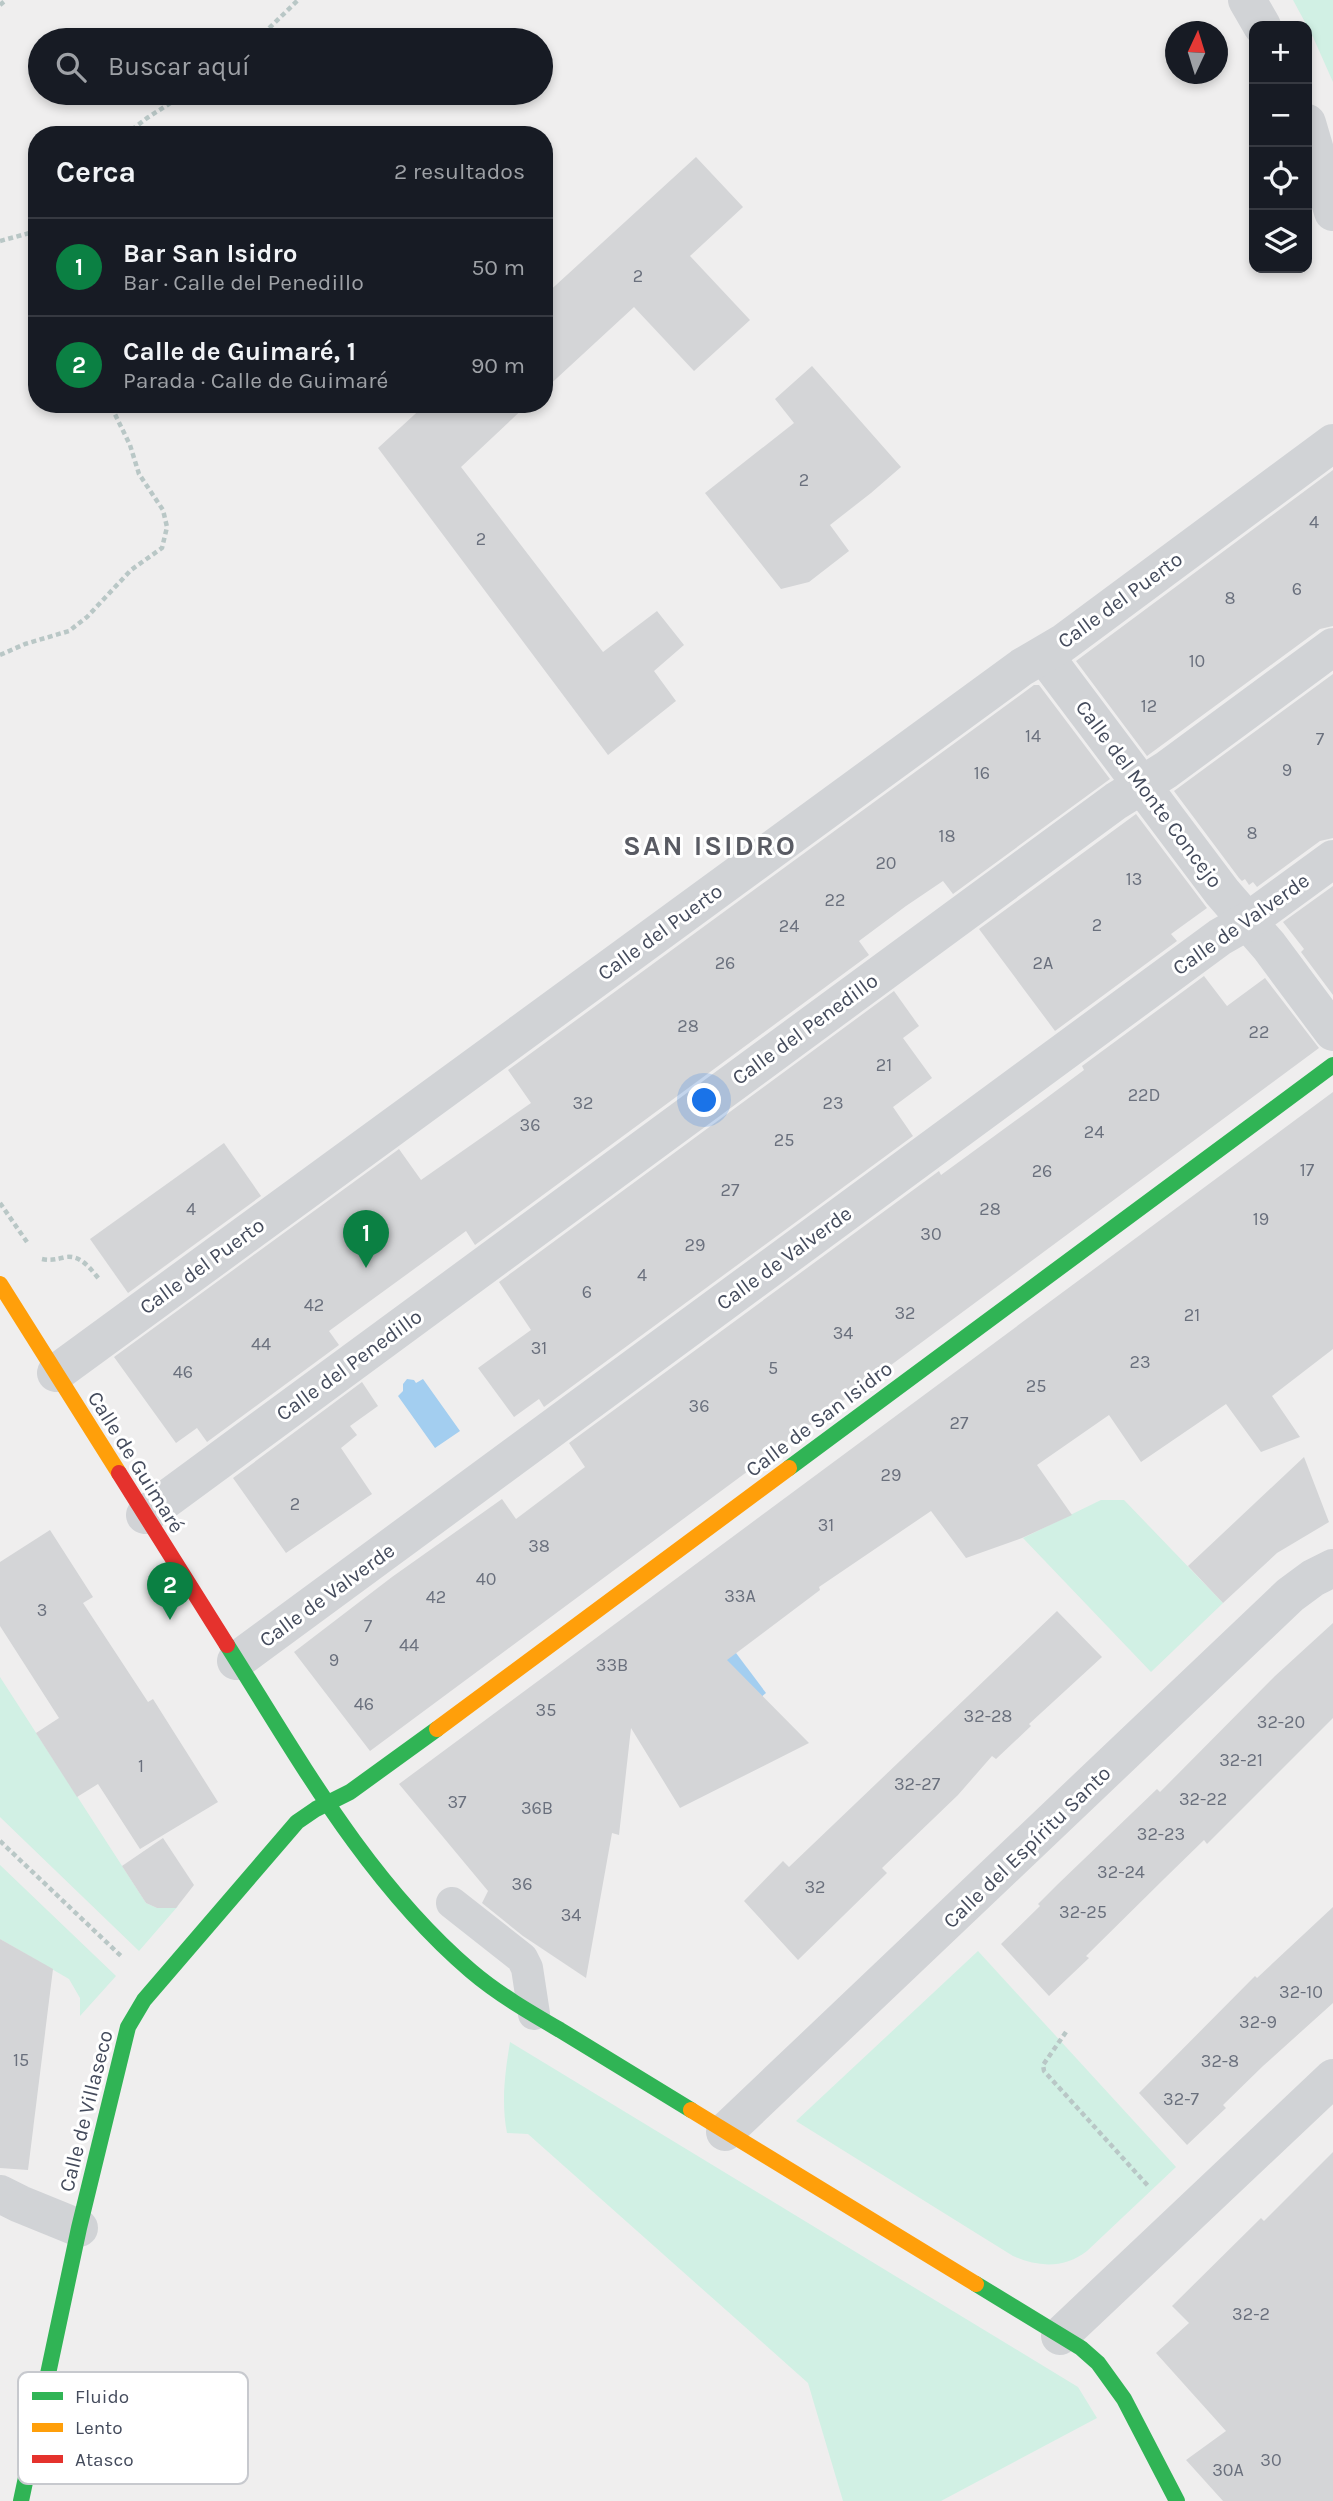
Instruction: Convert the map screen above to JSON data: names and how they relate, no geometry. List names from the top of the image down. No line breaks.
{"streets":{"street":["Calle del Puerto","Calle del Monte Concejo","Calle de Valverde","Calle del Penedillo","Calle de San Isidro","Calle de Guimaré","Calle del Espíritu Santo","Calle de Villaseco"]},"crossings":[["Calle del Puerto","Calle del Monte Concejo"],["Calle del Puerto","Calle de Guimaré"],["Calle del Monte Concejo","Calle de Valverde"],["Calle del Monte Concejo","Calle del Penedillo"],["Calle de Valverde","Calle de Guimaré"],["Calle del Penedillo","Calle de Guimaré"],["Calle de San Isidro","Calle de Guimaré"],["Calle de San Isidro","Calle de Villaseco"],["Calle de Guimaré","Calle de Villaseco"]],"districts":["SAN ISIDRO"],"house_numbers":["2","2","4","2","6","8","10","12","14","7","9","16","8","18","20","13","22","2","24","26","2A","28","22","21","22D","32","23","36","24","25","17","26","27","4","28","19","30","29","4","6","42","32","21","34","44","31","23","5","46","25","36","27","29","2","31","38","40","33A","42","3","7","44","9","33B","46","35","32-28","32-20","32-21","1","32-27","32-22","37","36B","32-23","32-24","36","32","32-25","34","32-10","32-9","15","32-8","32-7","32-2","30","30A"],"legend":["Fluido","Lento","Atasco"],"north":"top","page":{"map_buttons":["+","−"],"search":"Buscar aquí","heading":["Cerca","2 resultados"],"list":[{"mark":"1","name":"Bar San Isidro","note":"Bar · Calle del Penedillo","value":"50 m"},{"mark":"2","name":"Calle de Guimaré, 1","note":"Parada · Calle de Guimaré","value":"90 m"}],"pins":["1","2"]}}
